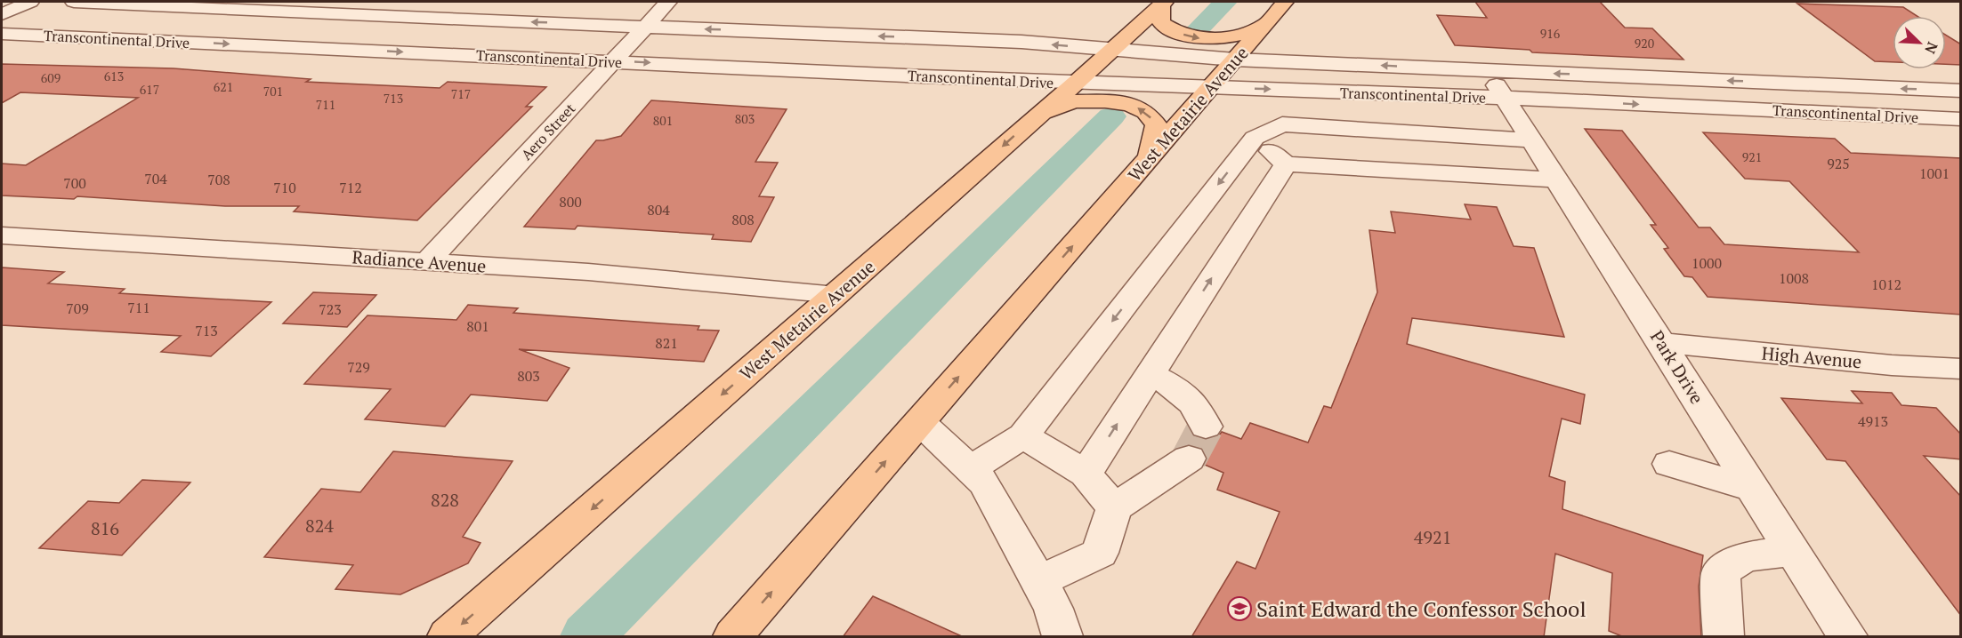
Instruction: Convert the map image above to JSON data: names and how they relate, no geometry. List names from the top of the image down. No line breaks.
{"streets":{"main road":["West Metairie Avenue"],"street":["Transcontinental Drive","Aero Street","Radiance Avenue","High Avenue","Park Drive"]},"crossings":[["Transcontinental Drive","West Metairie Avenue"],["Transcontinental Drive","Aero Street"],["Transcontinental Drive","Park Drive"],["West Metairie Avenue","Radiance Avenue"],["Aero Street","Radiance Avenue"],["High Avenue","Park Drive"]],"places":{"school or university":["Saint Edward the Confessor School"]},"house_numbers":["916","920","613","609","621","617","701","717","713","711","803","801","921","925","1001","704","708","700","710","712","800","804","808","1000","1008","1012","711","709","723","801","713","821","729","803","4913","828","824","816","4921"],"north":"bottom right"}
